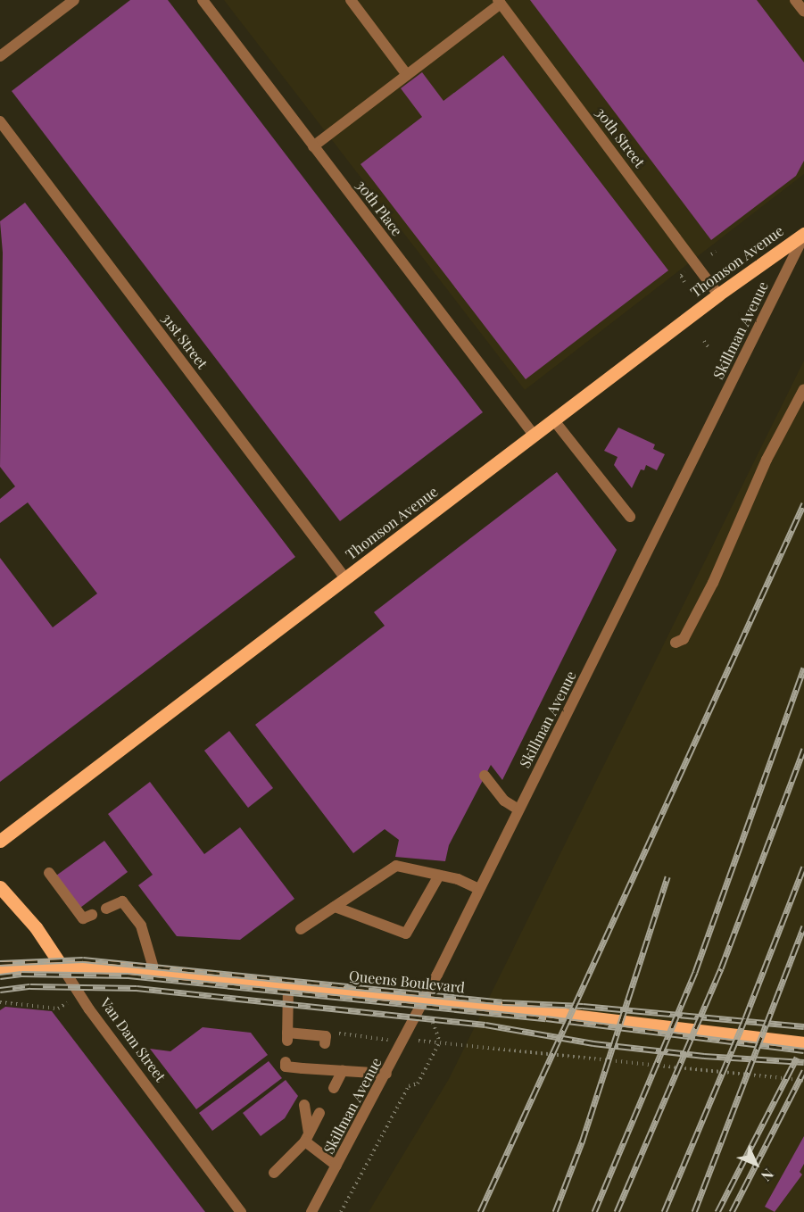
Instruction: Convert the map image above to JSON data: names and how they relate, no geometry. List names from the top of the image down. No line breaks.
{"streets":{"main road":["Thomson Avenue","Queens Boulevard","Van Dam Street"],"street":["30th Street","30th Place","Skillman Avenue","31st Street"]},"crossings":[["30th Street","Thomson Avenue"],["30th Place","Thomson Avenue"],["Thomson Avenue","Skillman Avenue"],["Thomson Avenue","31st Street"],["Skillman Avenue","Queens Boulevard"],["Queens Boulevard","Van Dam Street"]],"north":"bottom right"}
